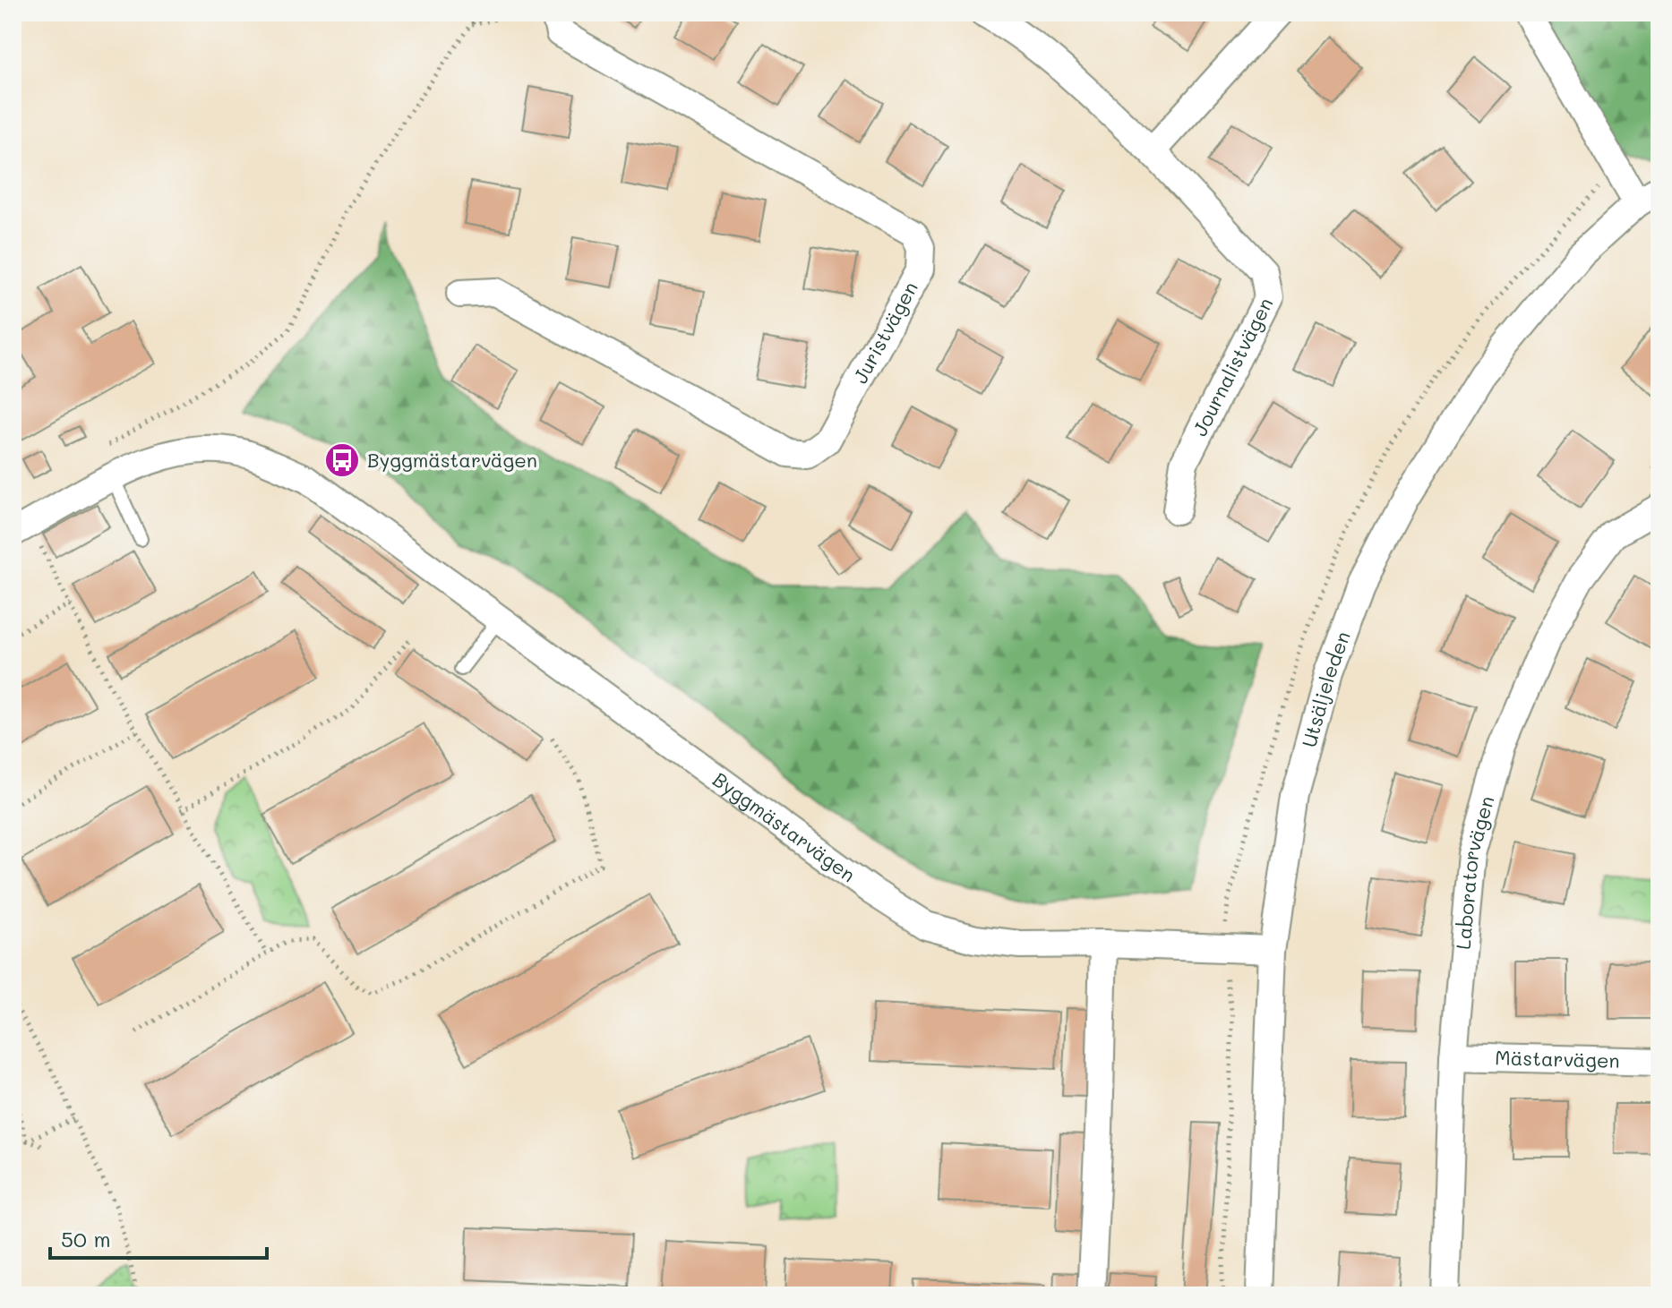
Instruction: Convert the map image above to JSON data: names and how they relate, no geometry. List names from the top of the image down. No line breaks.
{"streets":{"street":["Juristvägen","Journalistvägen","Utsäljeleden","Byggmästarvägen","Laboratorvägen","Mästarvägen"]},"crossings":[["Utsäljeleden","Byggmästarvägen"],["Laboratorvägen","Mästarvägen"]],"places":{"bus stop":["Byggmästarvägen"]},"scale_bar":"50 m"}
